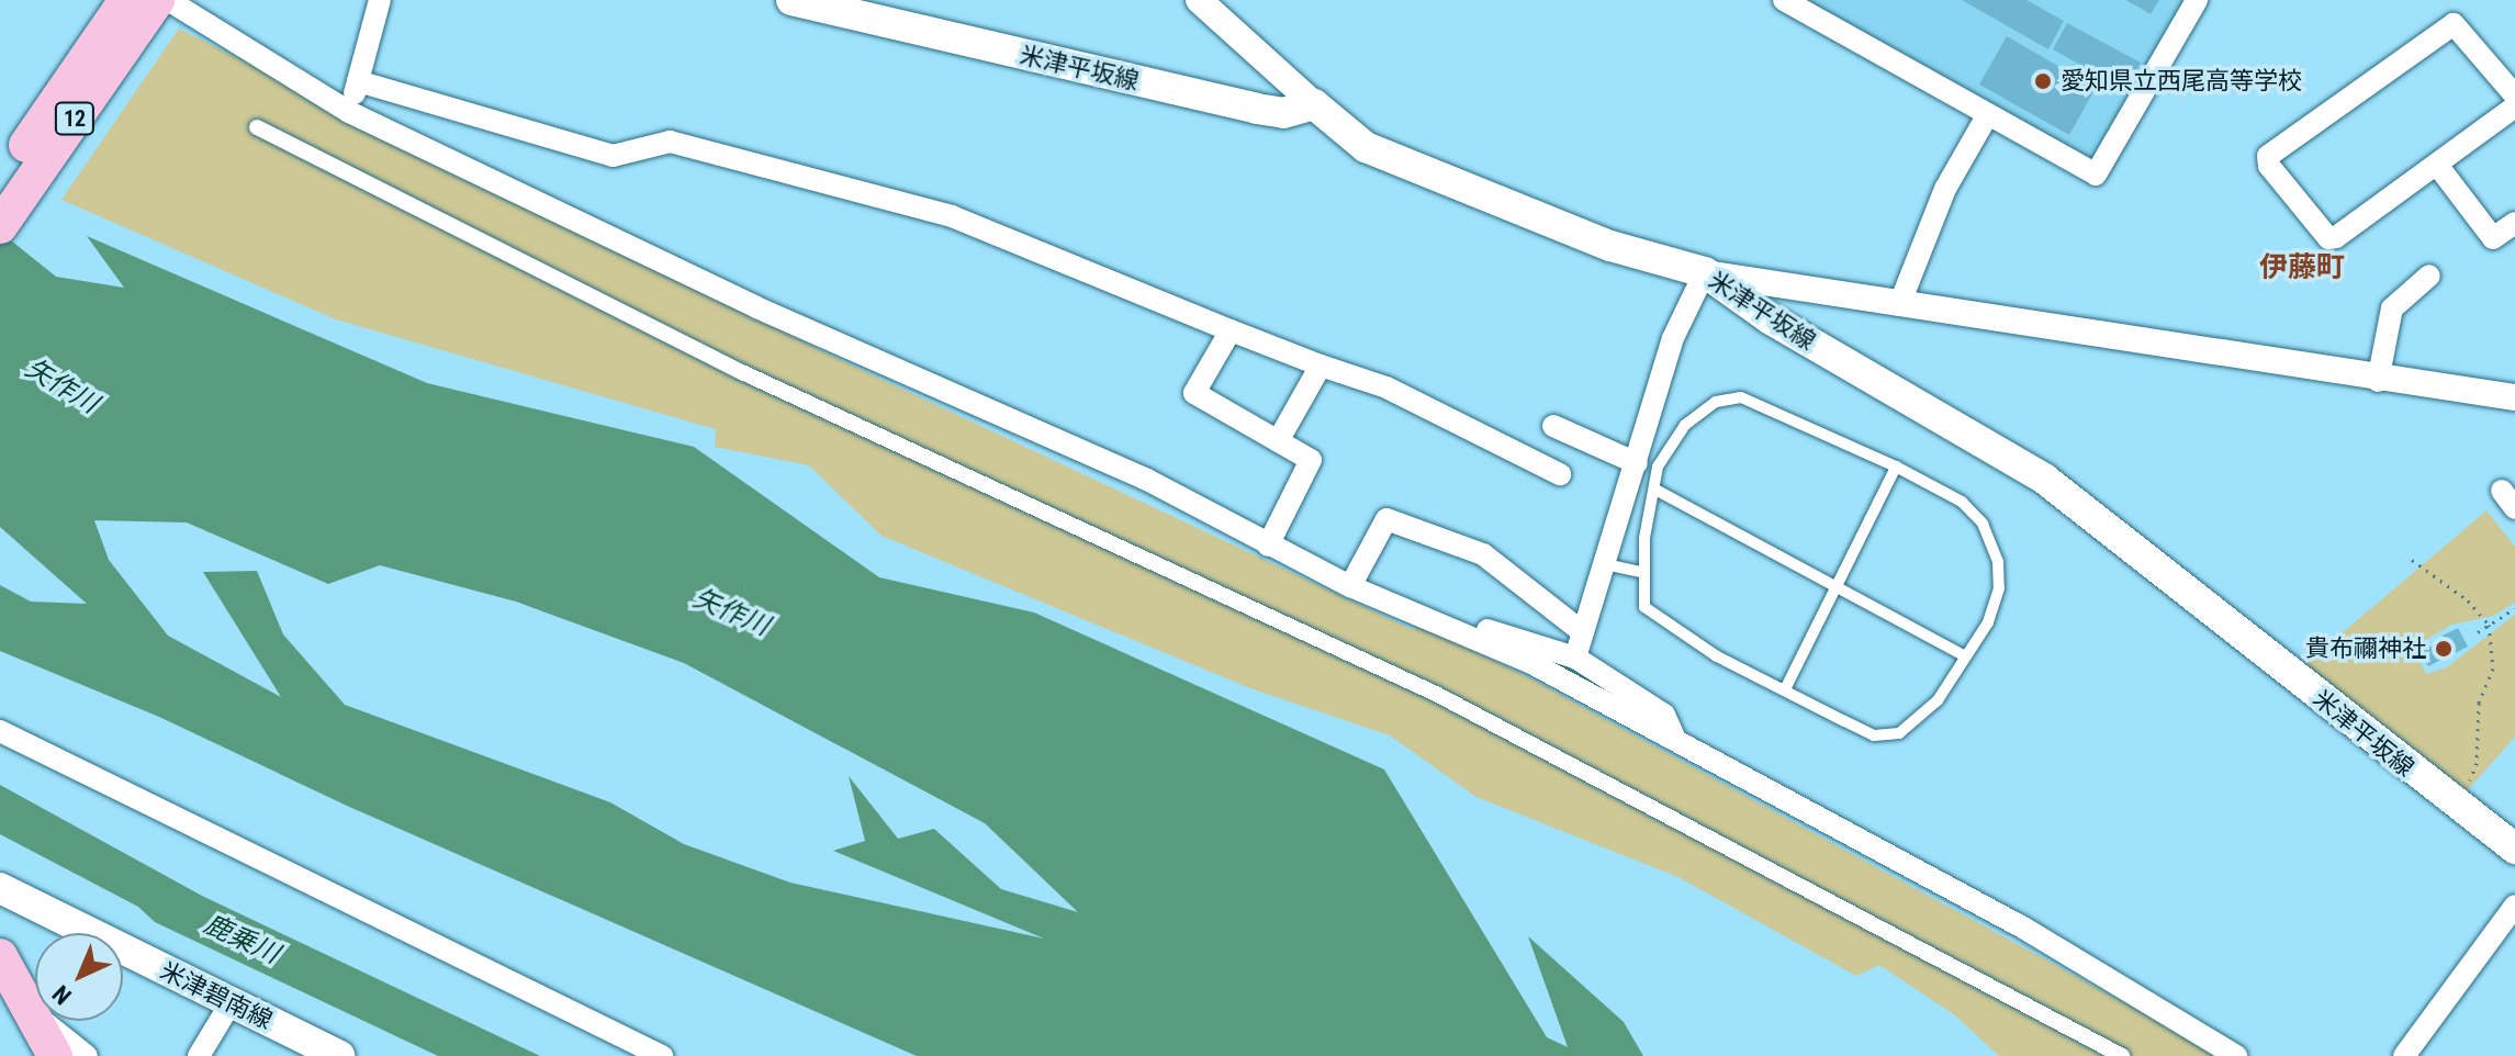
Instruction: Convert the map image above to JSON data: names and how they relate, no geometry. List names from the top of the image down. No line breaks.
{"streets":{"main road":["米津平坂線","12","米津碧南線"]},"districts":["伊藤町"],"water":["矢作川","鹿乗川"],"places":["愛知県立西尾高等学校","貴布禰神社"],"north":"bottom left"}
